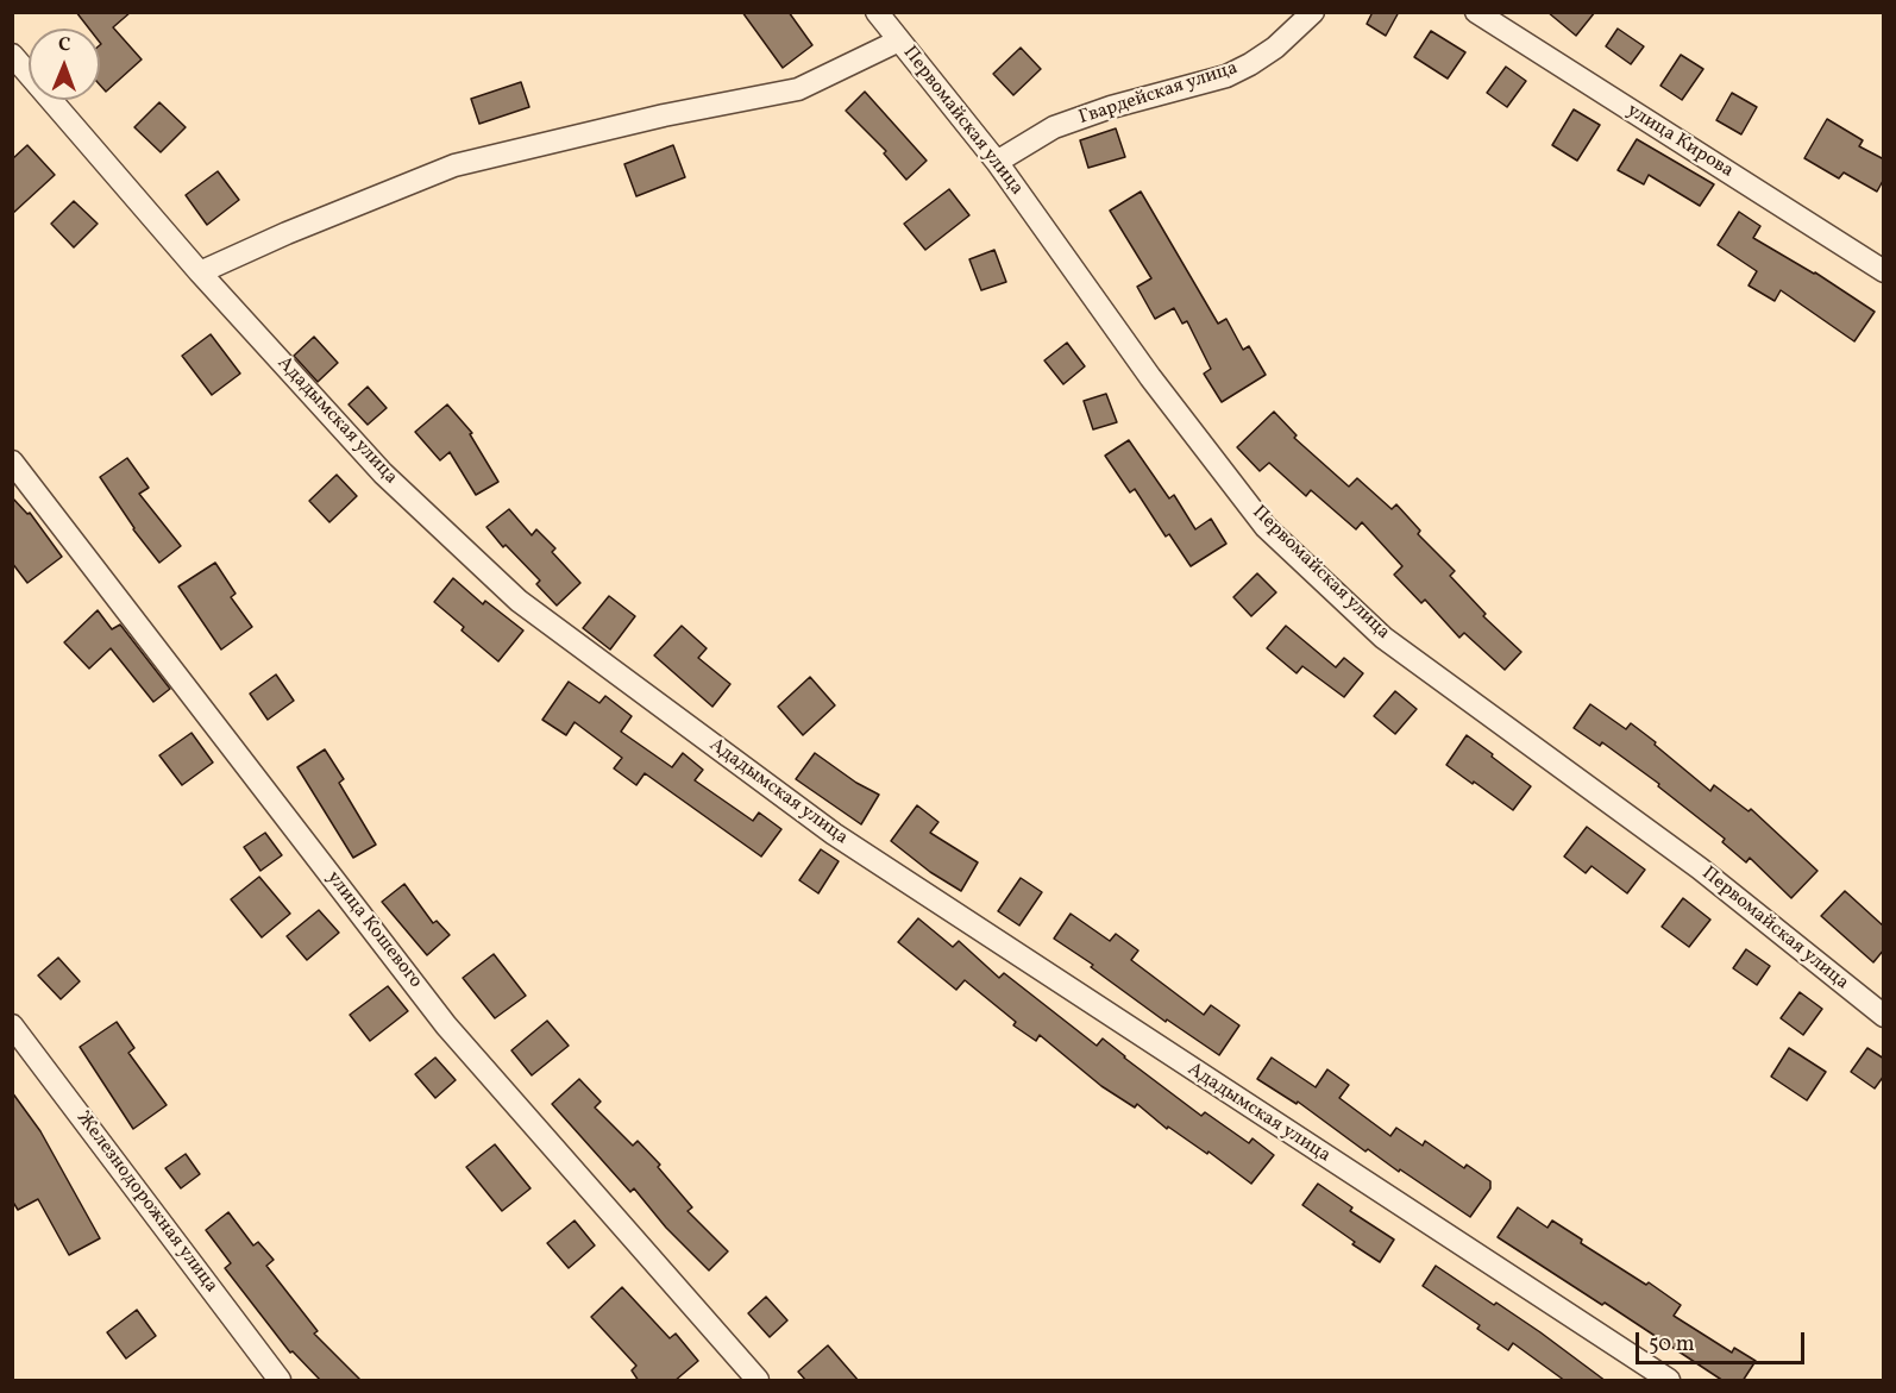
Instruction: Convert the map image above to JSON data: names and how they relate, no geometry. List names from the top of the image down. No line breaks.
{"streets":{"street":["Гвардейская улица","Первомайская улица","улица Кирова","Ададымская улица","улица Кошевого","Железнодорожная улица"]},"crossings":[["Гвардейская улица","Первомайская улица"]],"scale_bar":"50 m","north":"top"}
